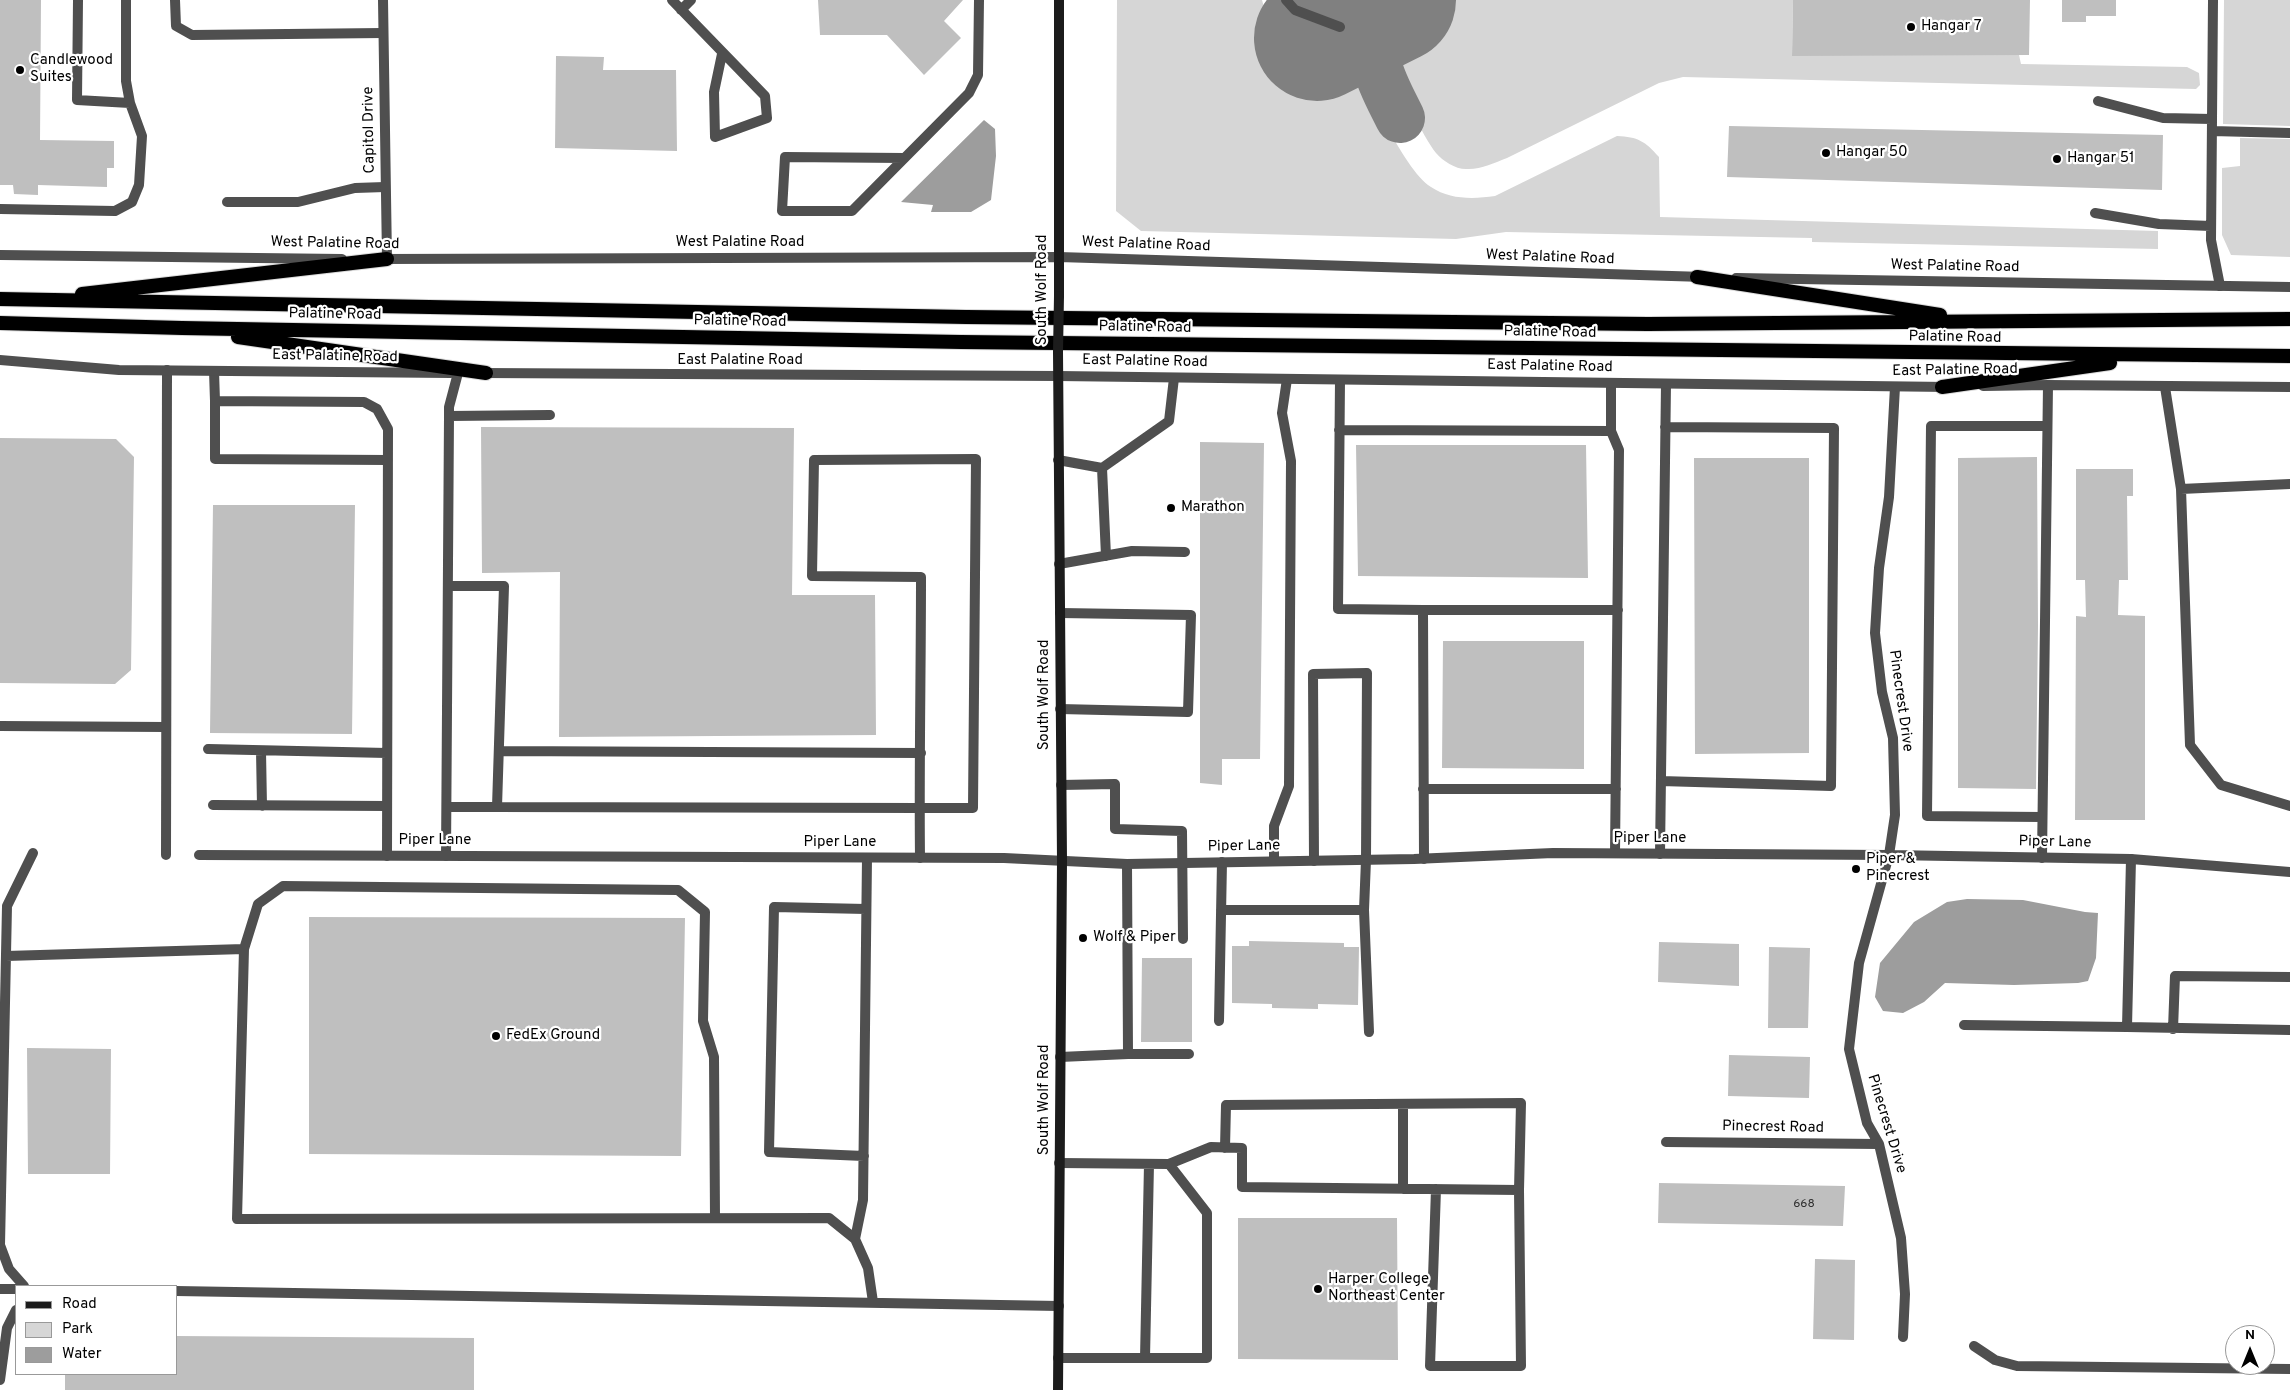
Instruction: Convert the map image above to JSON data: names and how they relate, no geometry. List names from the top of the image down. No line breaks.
{"streets":{"highway":["Palatine Road"],"main road":["South Wolf Road"],"street":["Capitol Drive","West Palatine Road","East Palatine Road","Pinecrest Drive","Piper Lane","Pinecrest Road"]},"crossings":[["Capitol Drive","West Palatine Road"],["West Palatine Road","South Wolf Road"],["South Wolf Road","East Palatine Road"],["South Wolf Road","Piper Lane"],["East Palatine Road","Pinecrest Drive"],["Pinecrest Drive","Piper Lane"],["Pinecrest Drive","Pinecrest Road"]],"places":["Hangar 7","Candlewood Suites","Hangar 50","Hangar 51","Marathon","Piper & Pinecrest","Wolf & Piper","FedEx Ground","Harper College Northeast Center"],"house_numbers":["668"],"legend":["Road","Park","Water"],"north":"top"}
